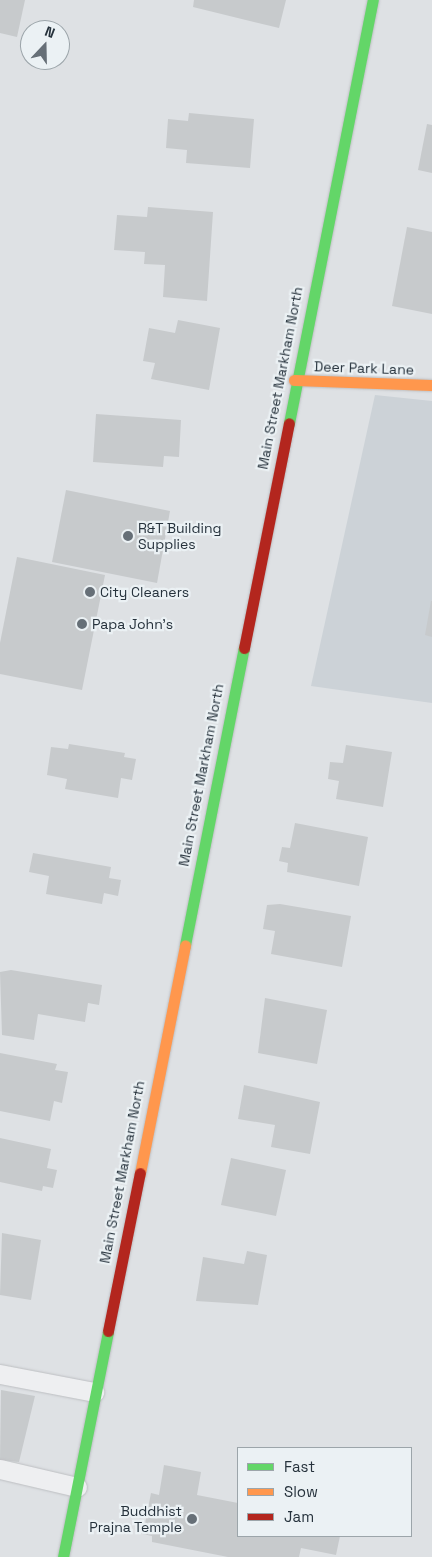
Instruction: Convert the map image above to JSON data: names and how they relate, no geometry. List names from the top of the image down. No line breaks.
{"streets":{"main road":["Deer Park Lane","Main Street Markham North"]},"crossings":[["Deer Park Lane","Main Street Markham North"]],"places":["R&T Building Supplies","City Cleaners","Papa John's","Buddhist Prajna Temple"],"legend":["Fast","Slow","Jam"],"north":"top"}
